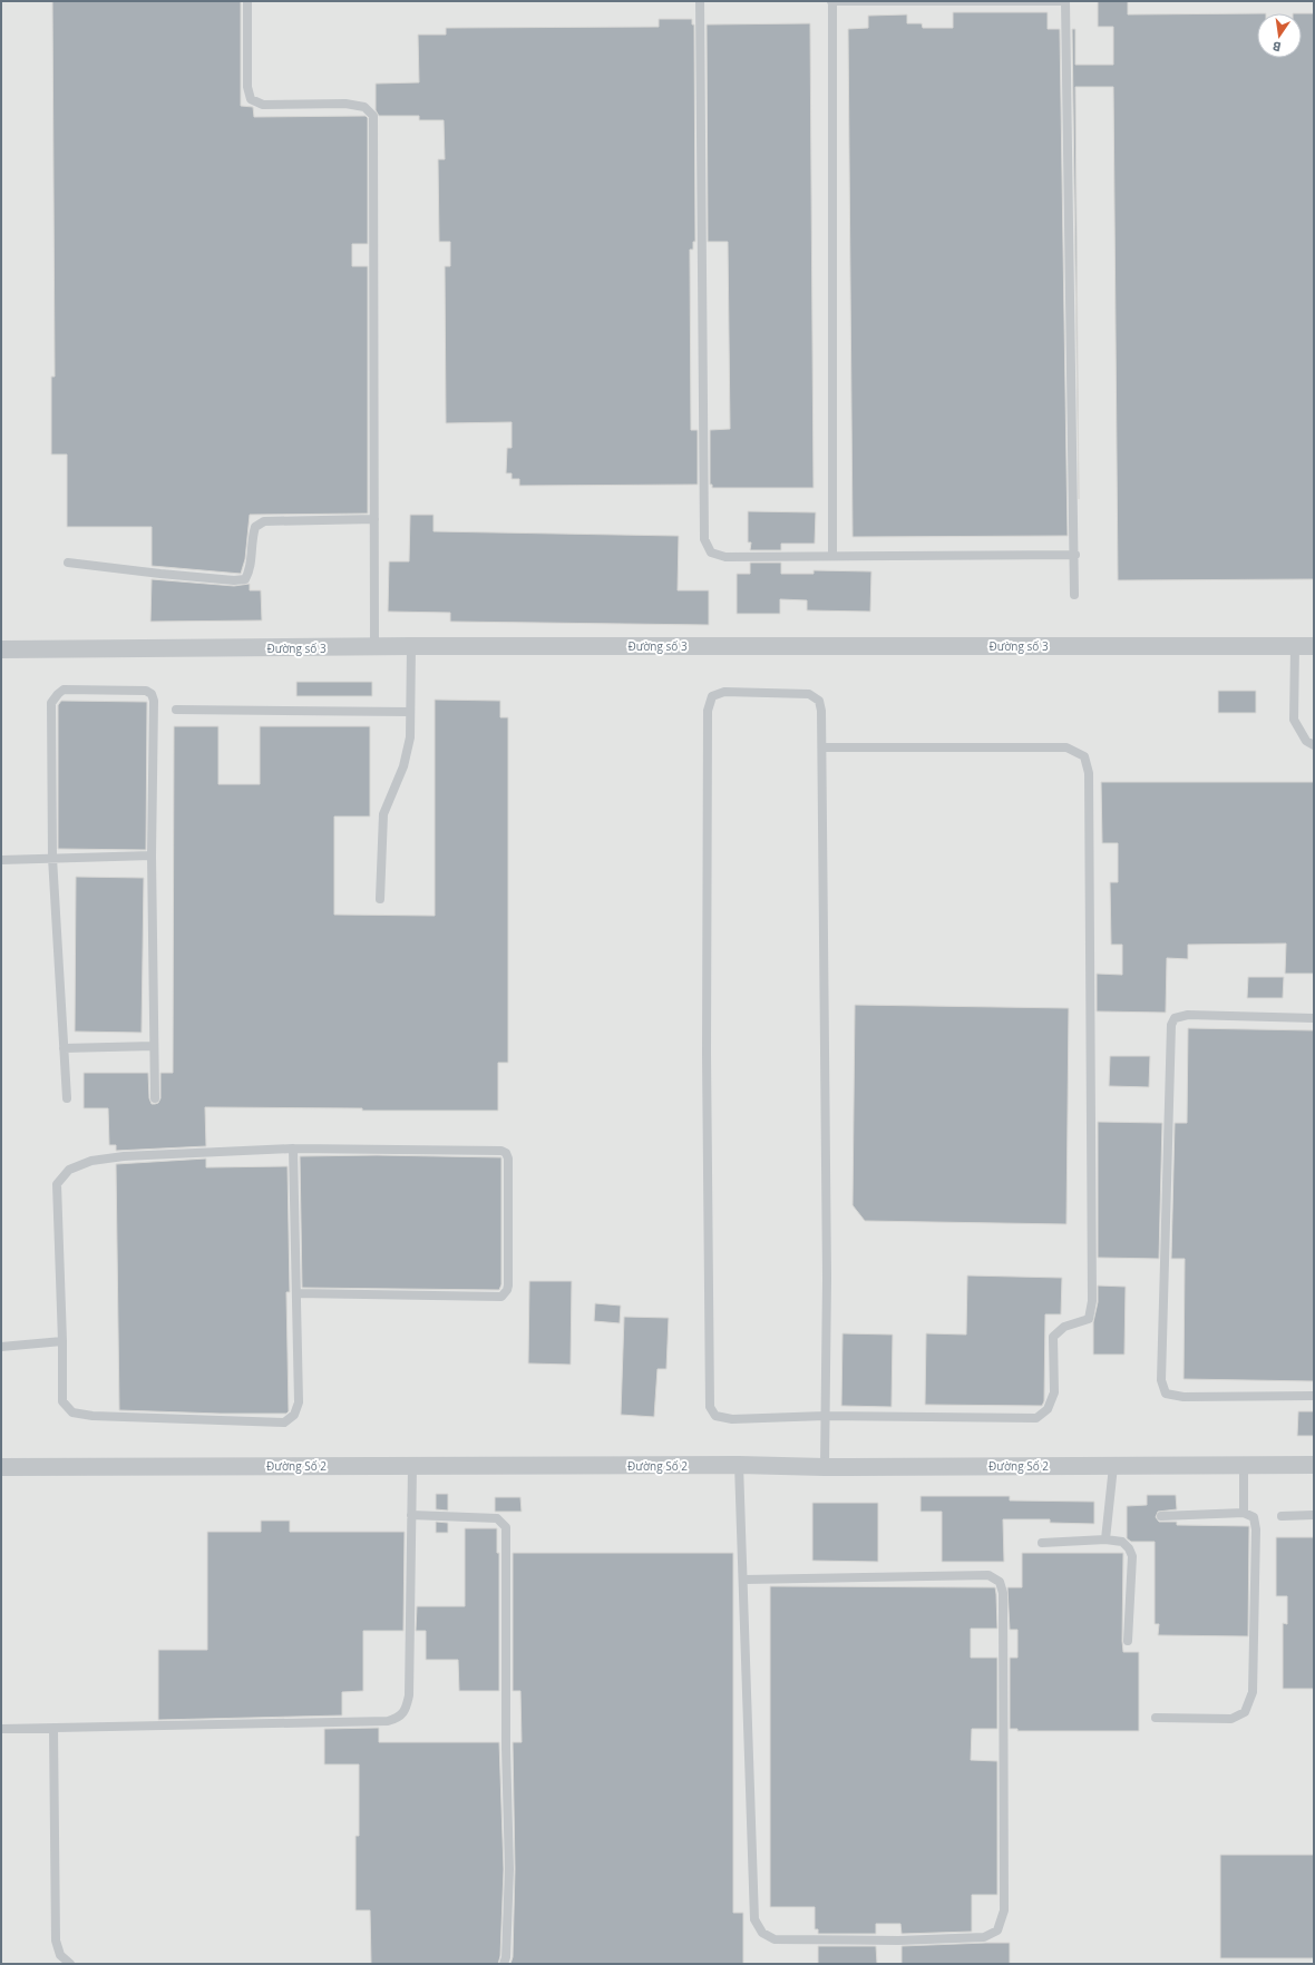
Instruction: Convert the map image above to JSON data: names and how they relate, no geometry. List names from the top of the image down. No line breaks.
{"streets":{"street":["Đường số 3","Đường Số 2"]},"north":"bottom"}
